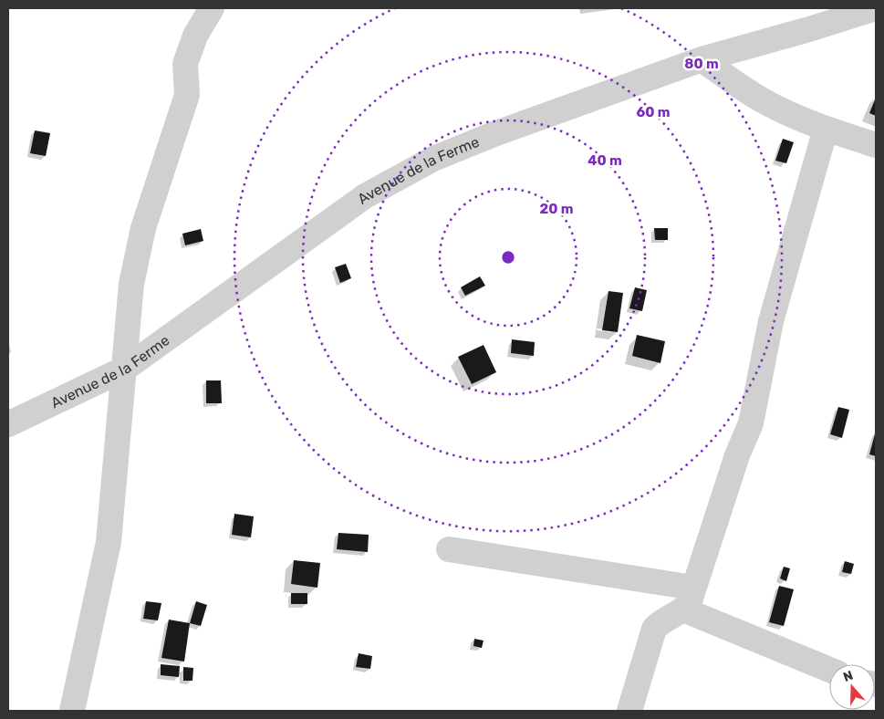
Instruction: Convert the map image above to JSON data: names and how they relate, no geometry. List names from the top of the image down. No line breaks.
{"streets":{"street":["Avenue de la Ferme"]},"north":"top","rings":["80 m","60 m","40 m","20 m"]}
